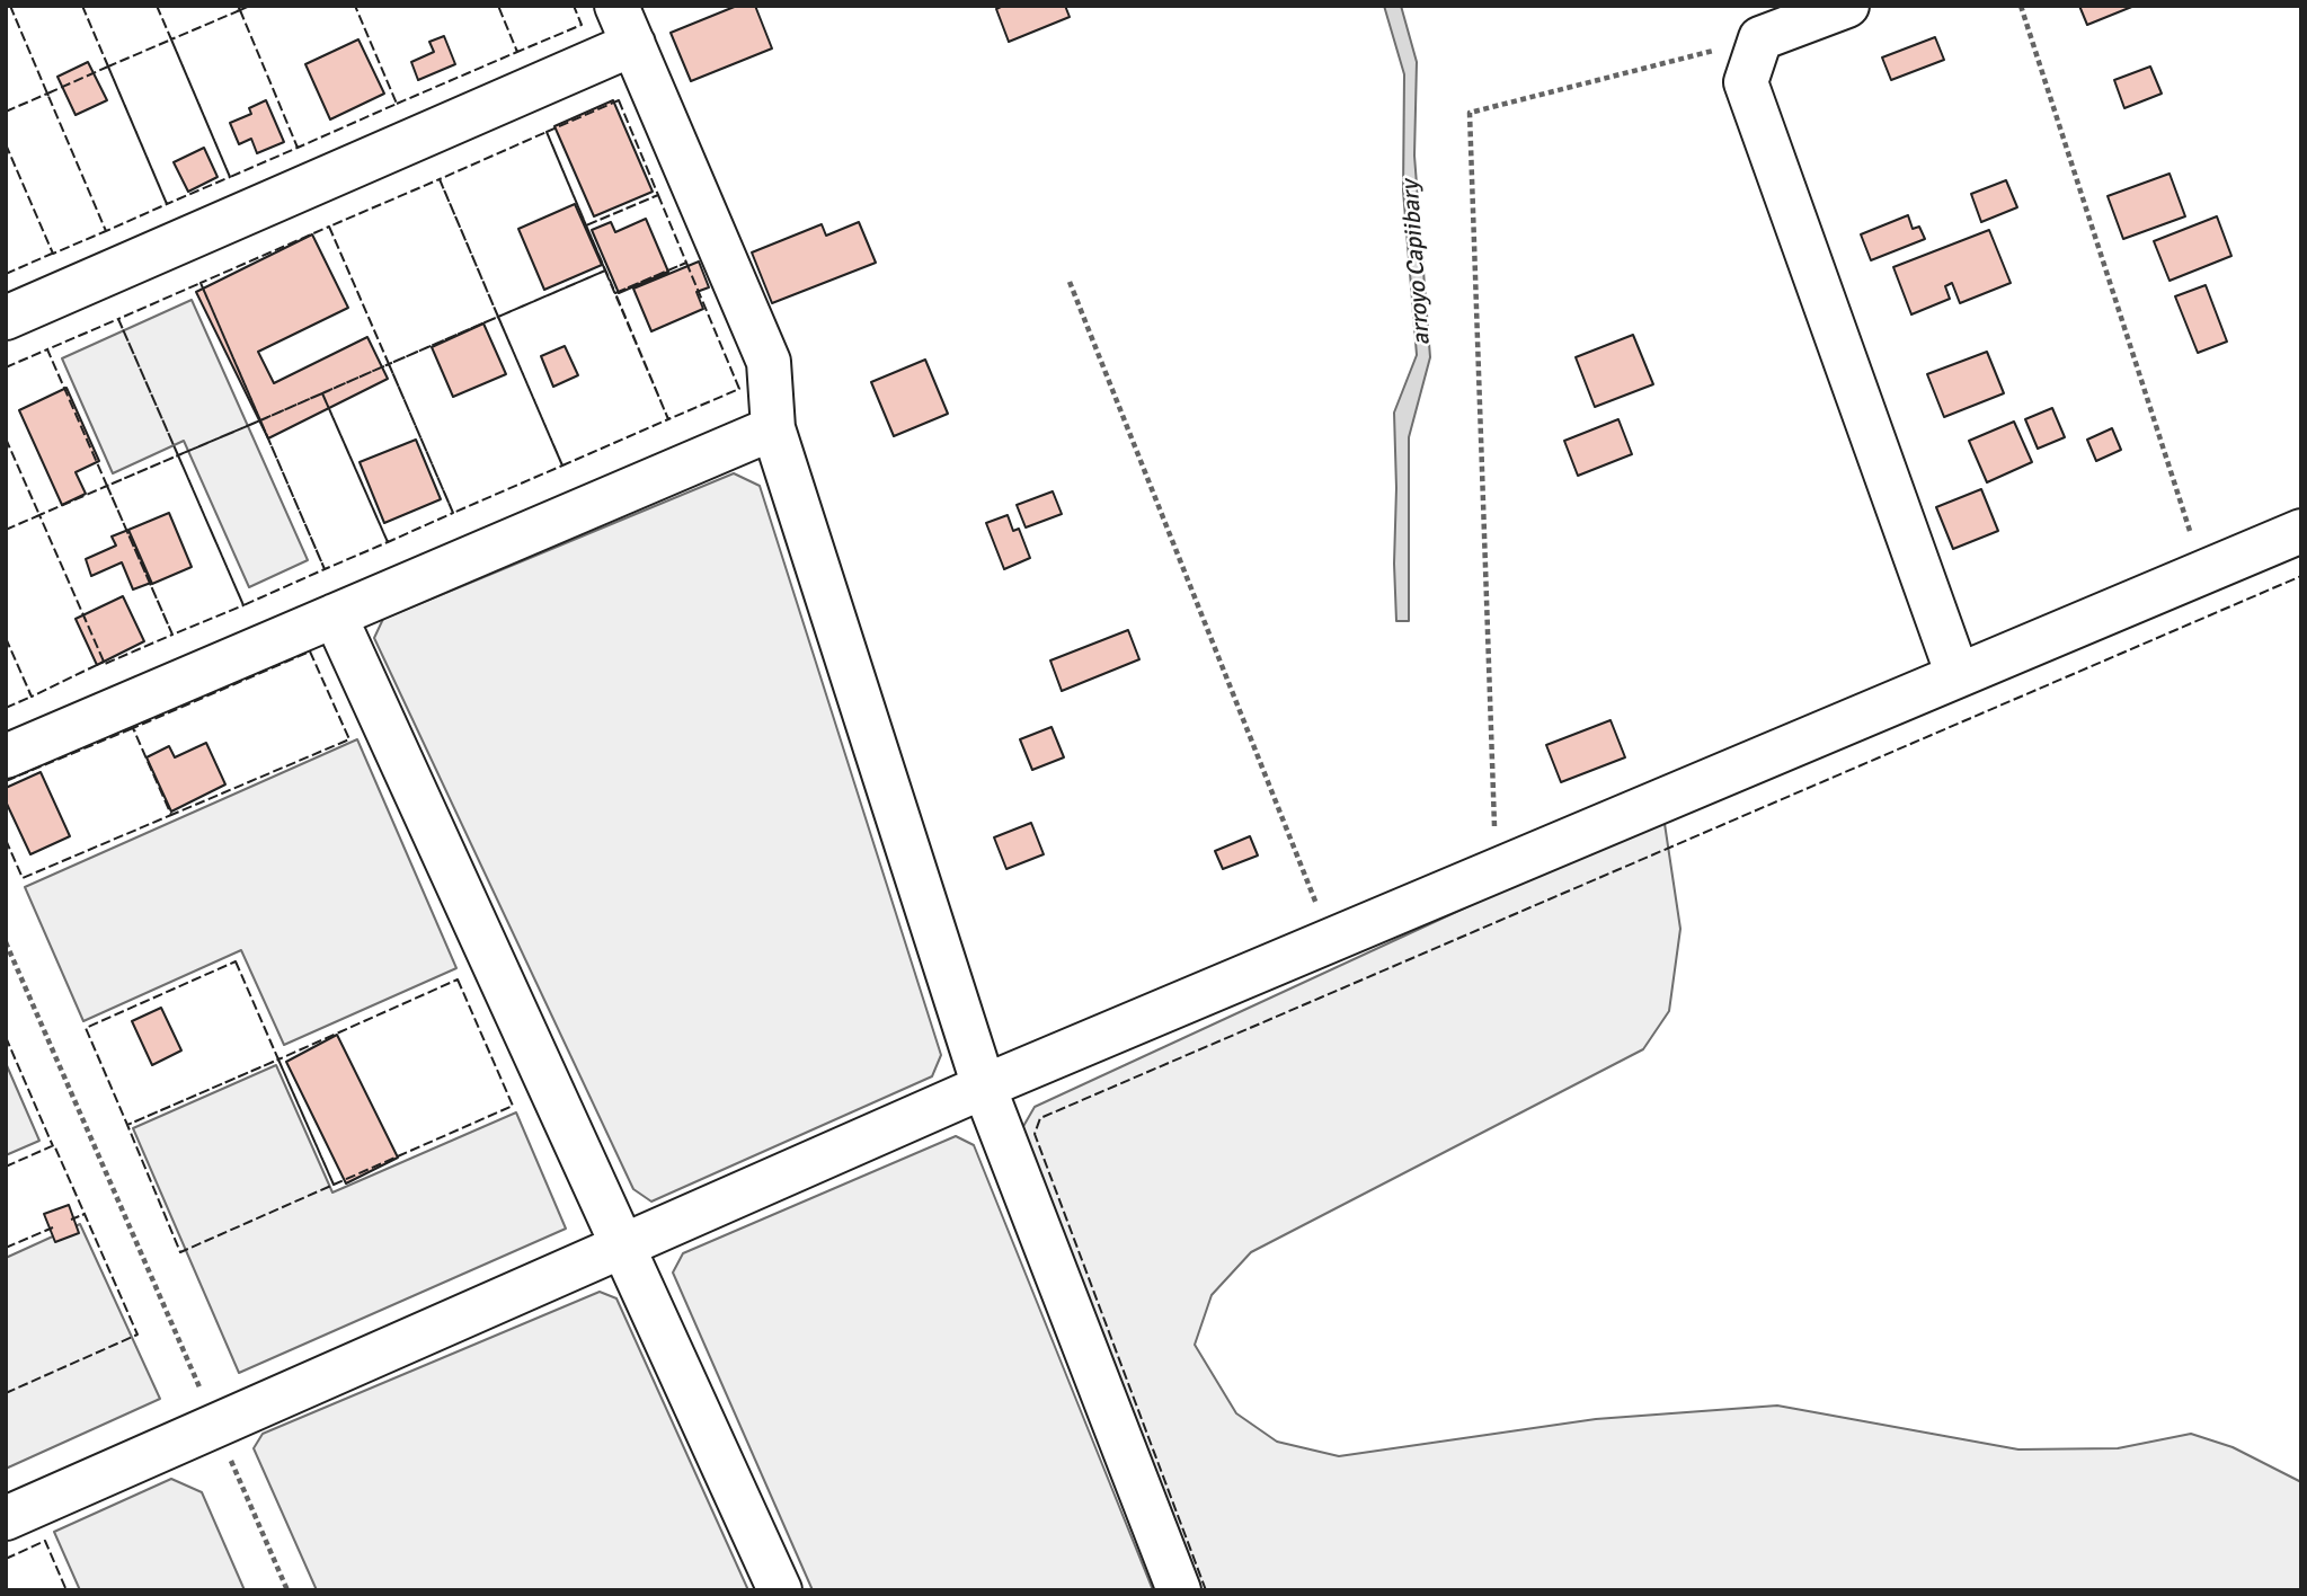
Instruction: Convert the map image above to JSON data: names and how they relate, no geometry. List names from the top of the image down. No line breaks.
{"water":["arroyo Capiibary"]}
